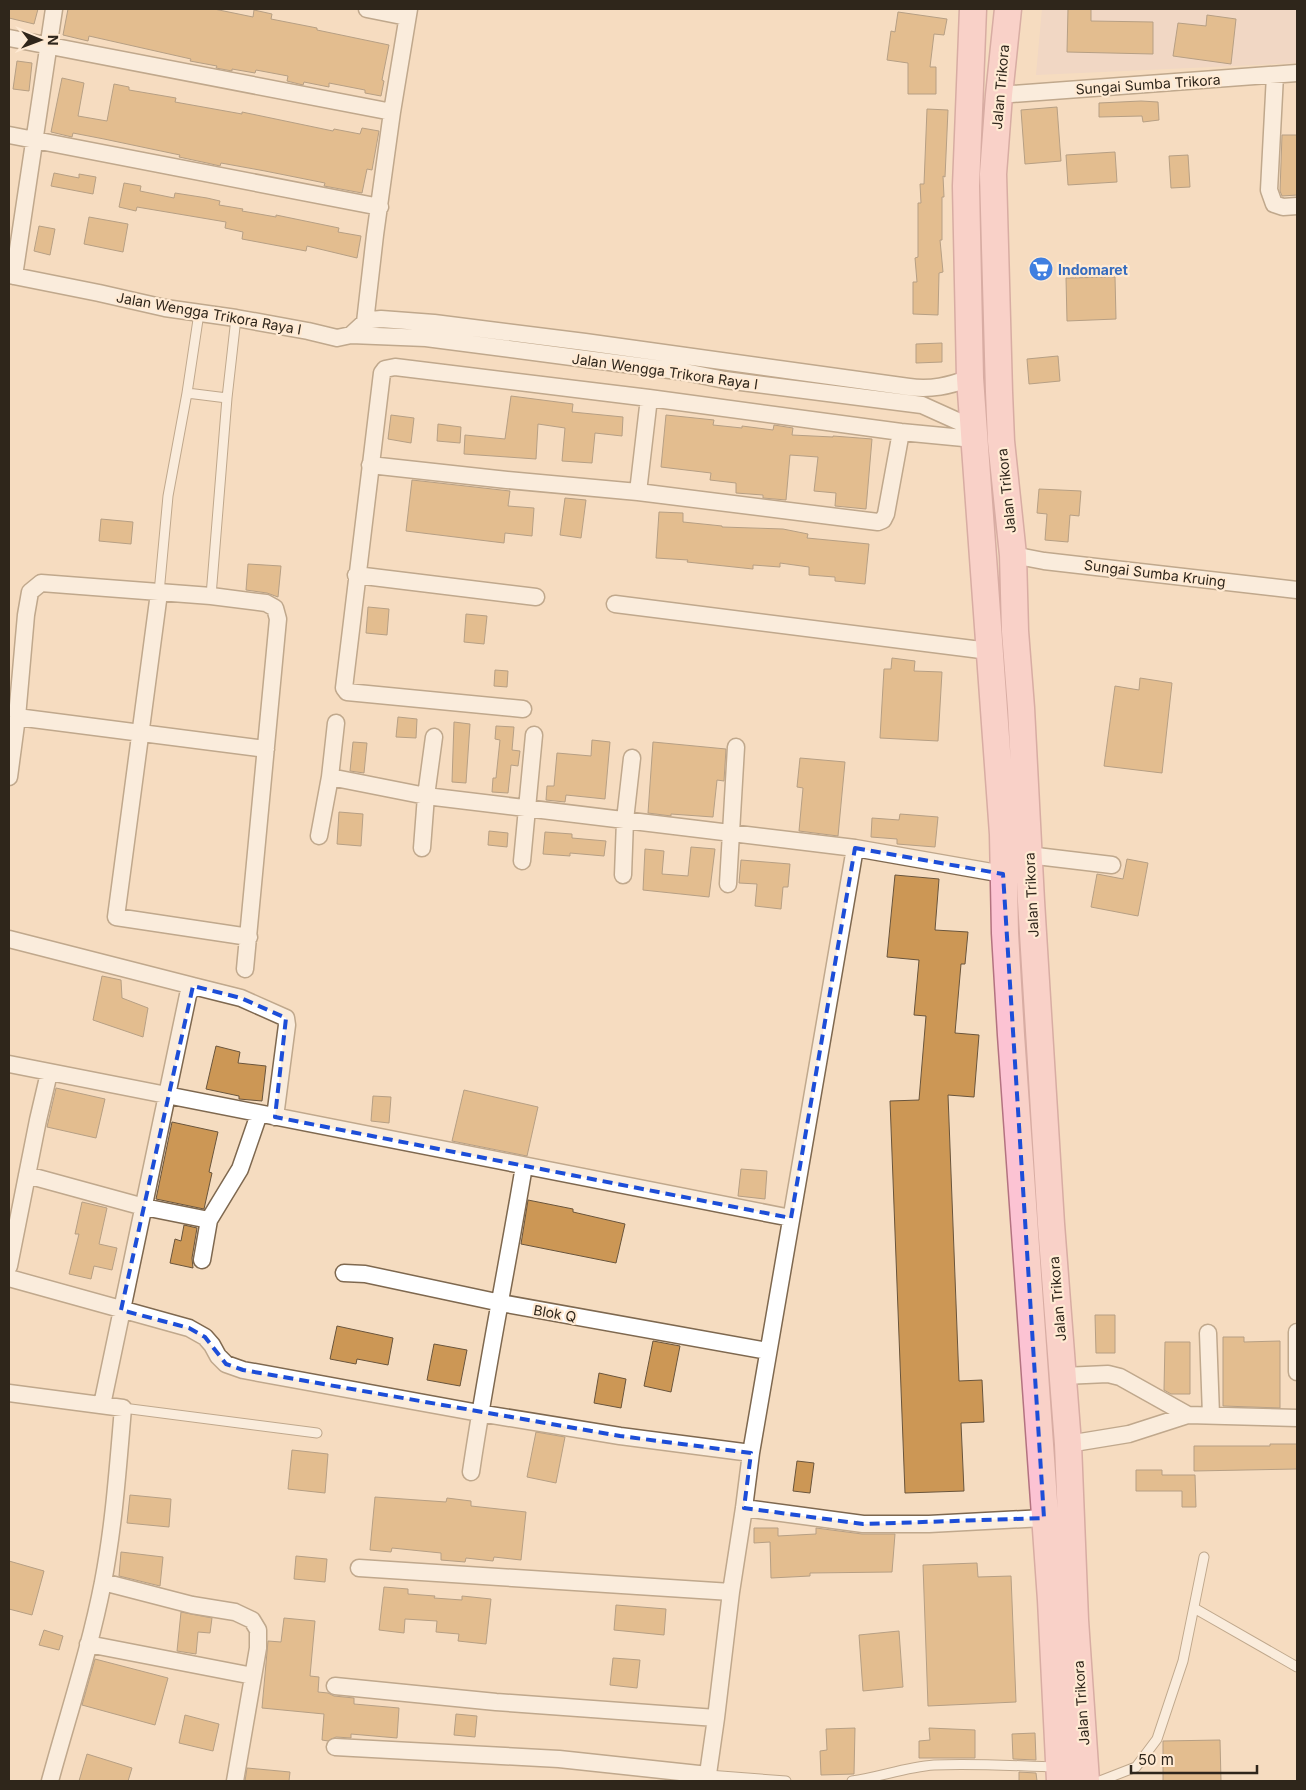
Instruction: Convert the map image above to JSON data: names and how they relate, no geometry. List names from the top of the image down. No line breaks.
{"streets":{"main road":["Jalan Trikora"],"street":["Sungai Sumba Trikora","Jalan Wengga Trikora Raya I","Sungai Sumba Kruing","Blok Q"]},"crossings":[["Sungai Sumba Trikora","Jalan Trikora"],["Jalan Trikora","Jalan Wengga Trikora Raya I"],["Jalan Trikora","Sungai Sumba Kruing"]],"places":{"supermarket":["Indomaret"]},"scale_bar":"50 m","north":"right"}
